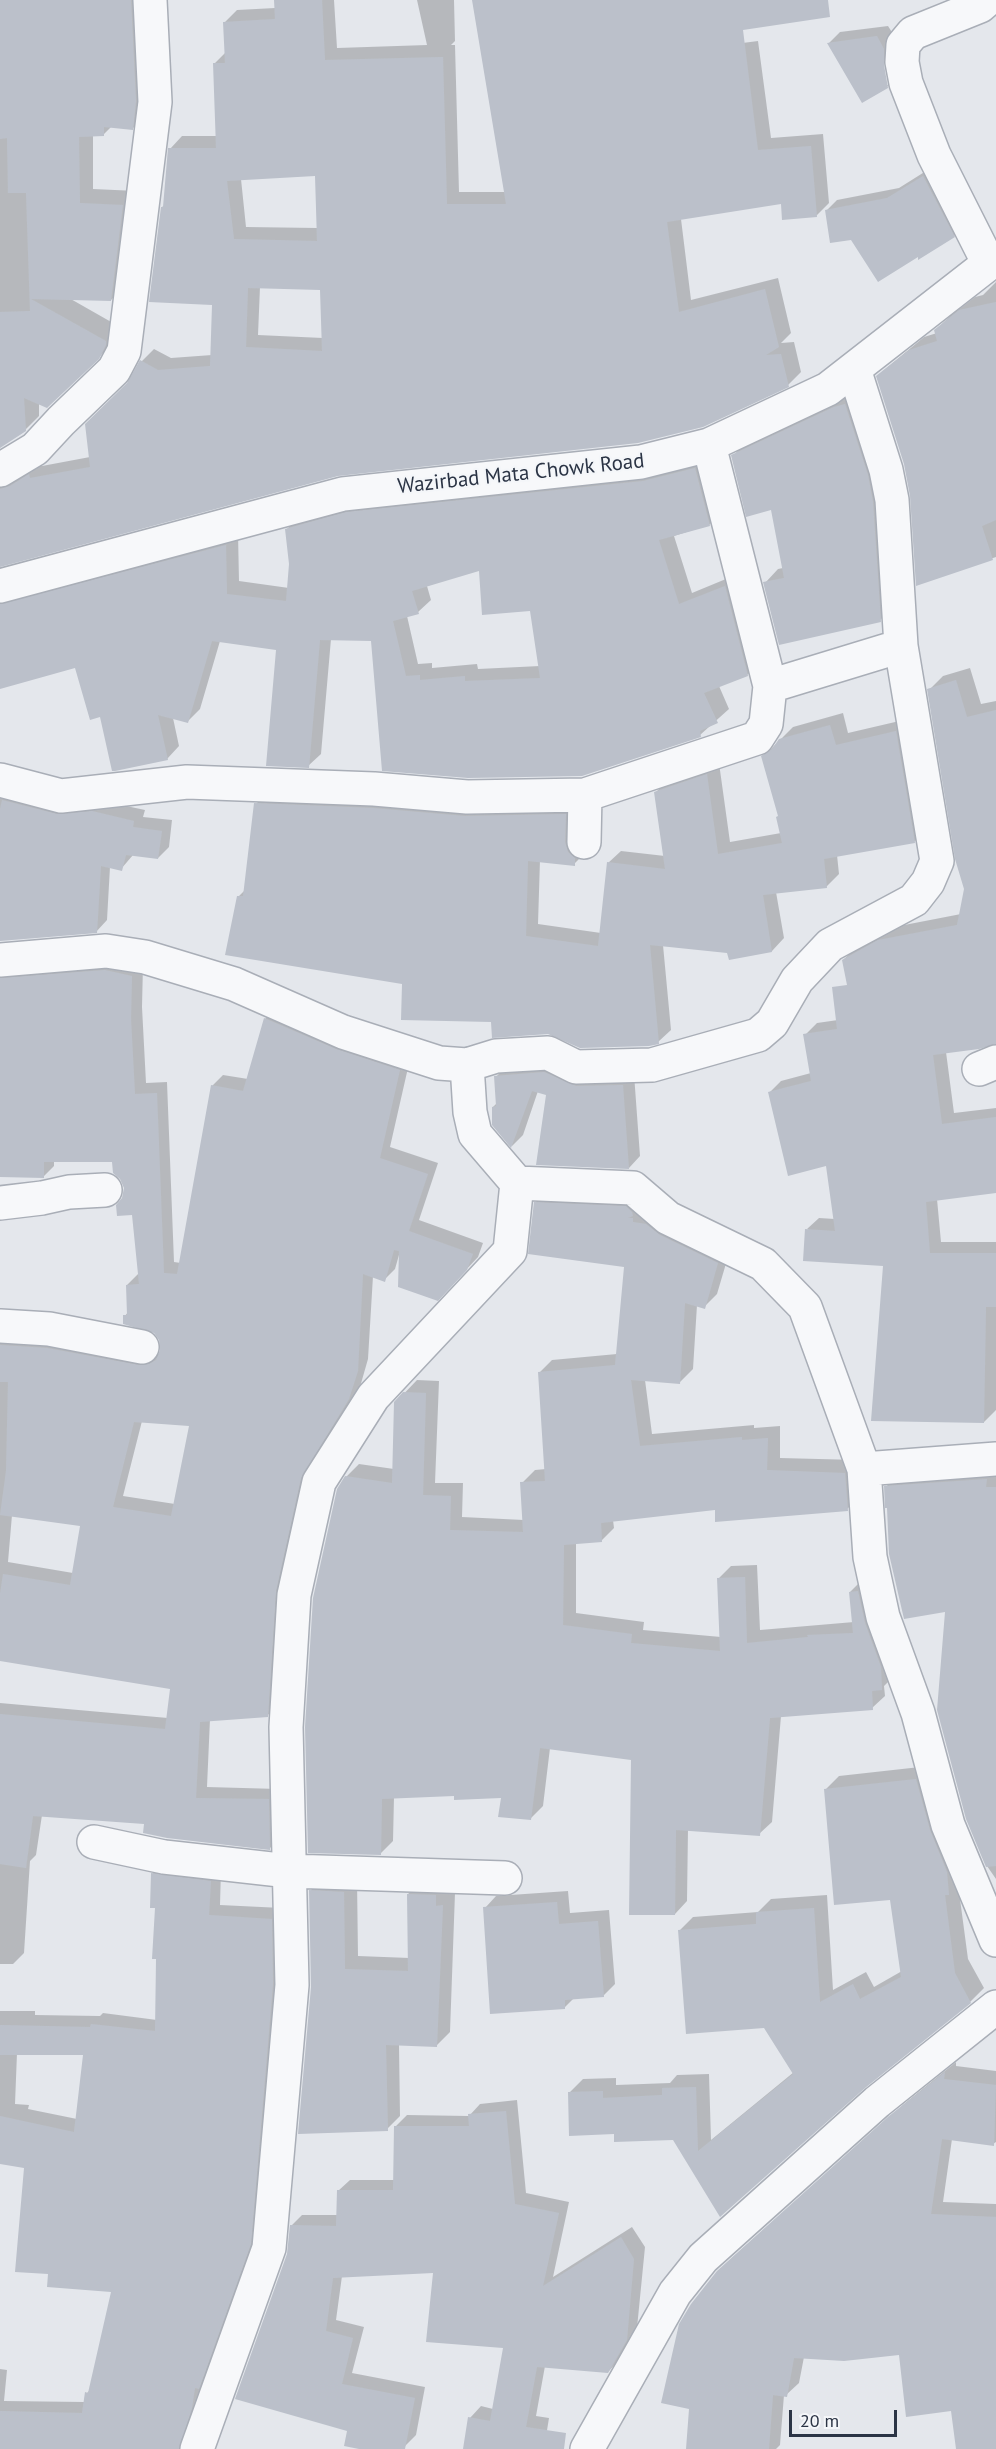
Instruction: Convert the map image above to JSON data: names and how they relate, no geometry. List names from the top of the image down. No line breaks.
{"streets":{"street":["Wazirbad Mata Chowk Road"]},"scale_bar":"20 m"}
